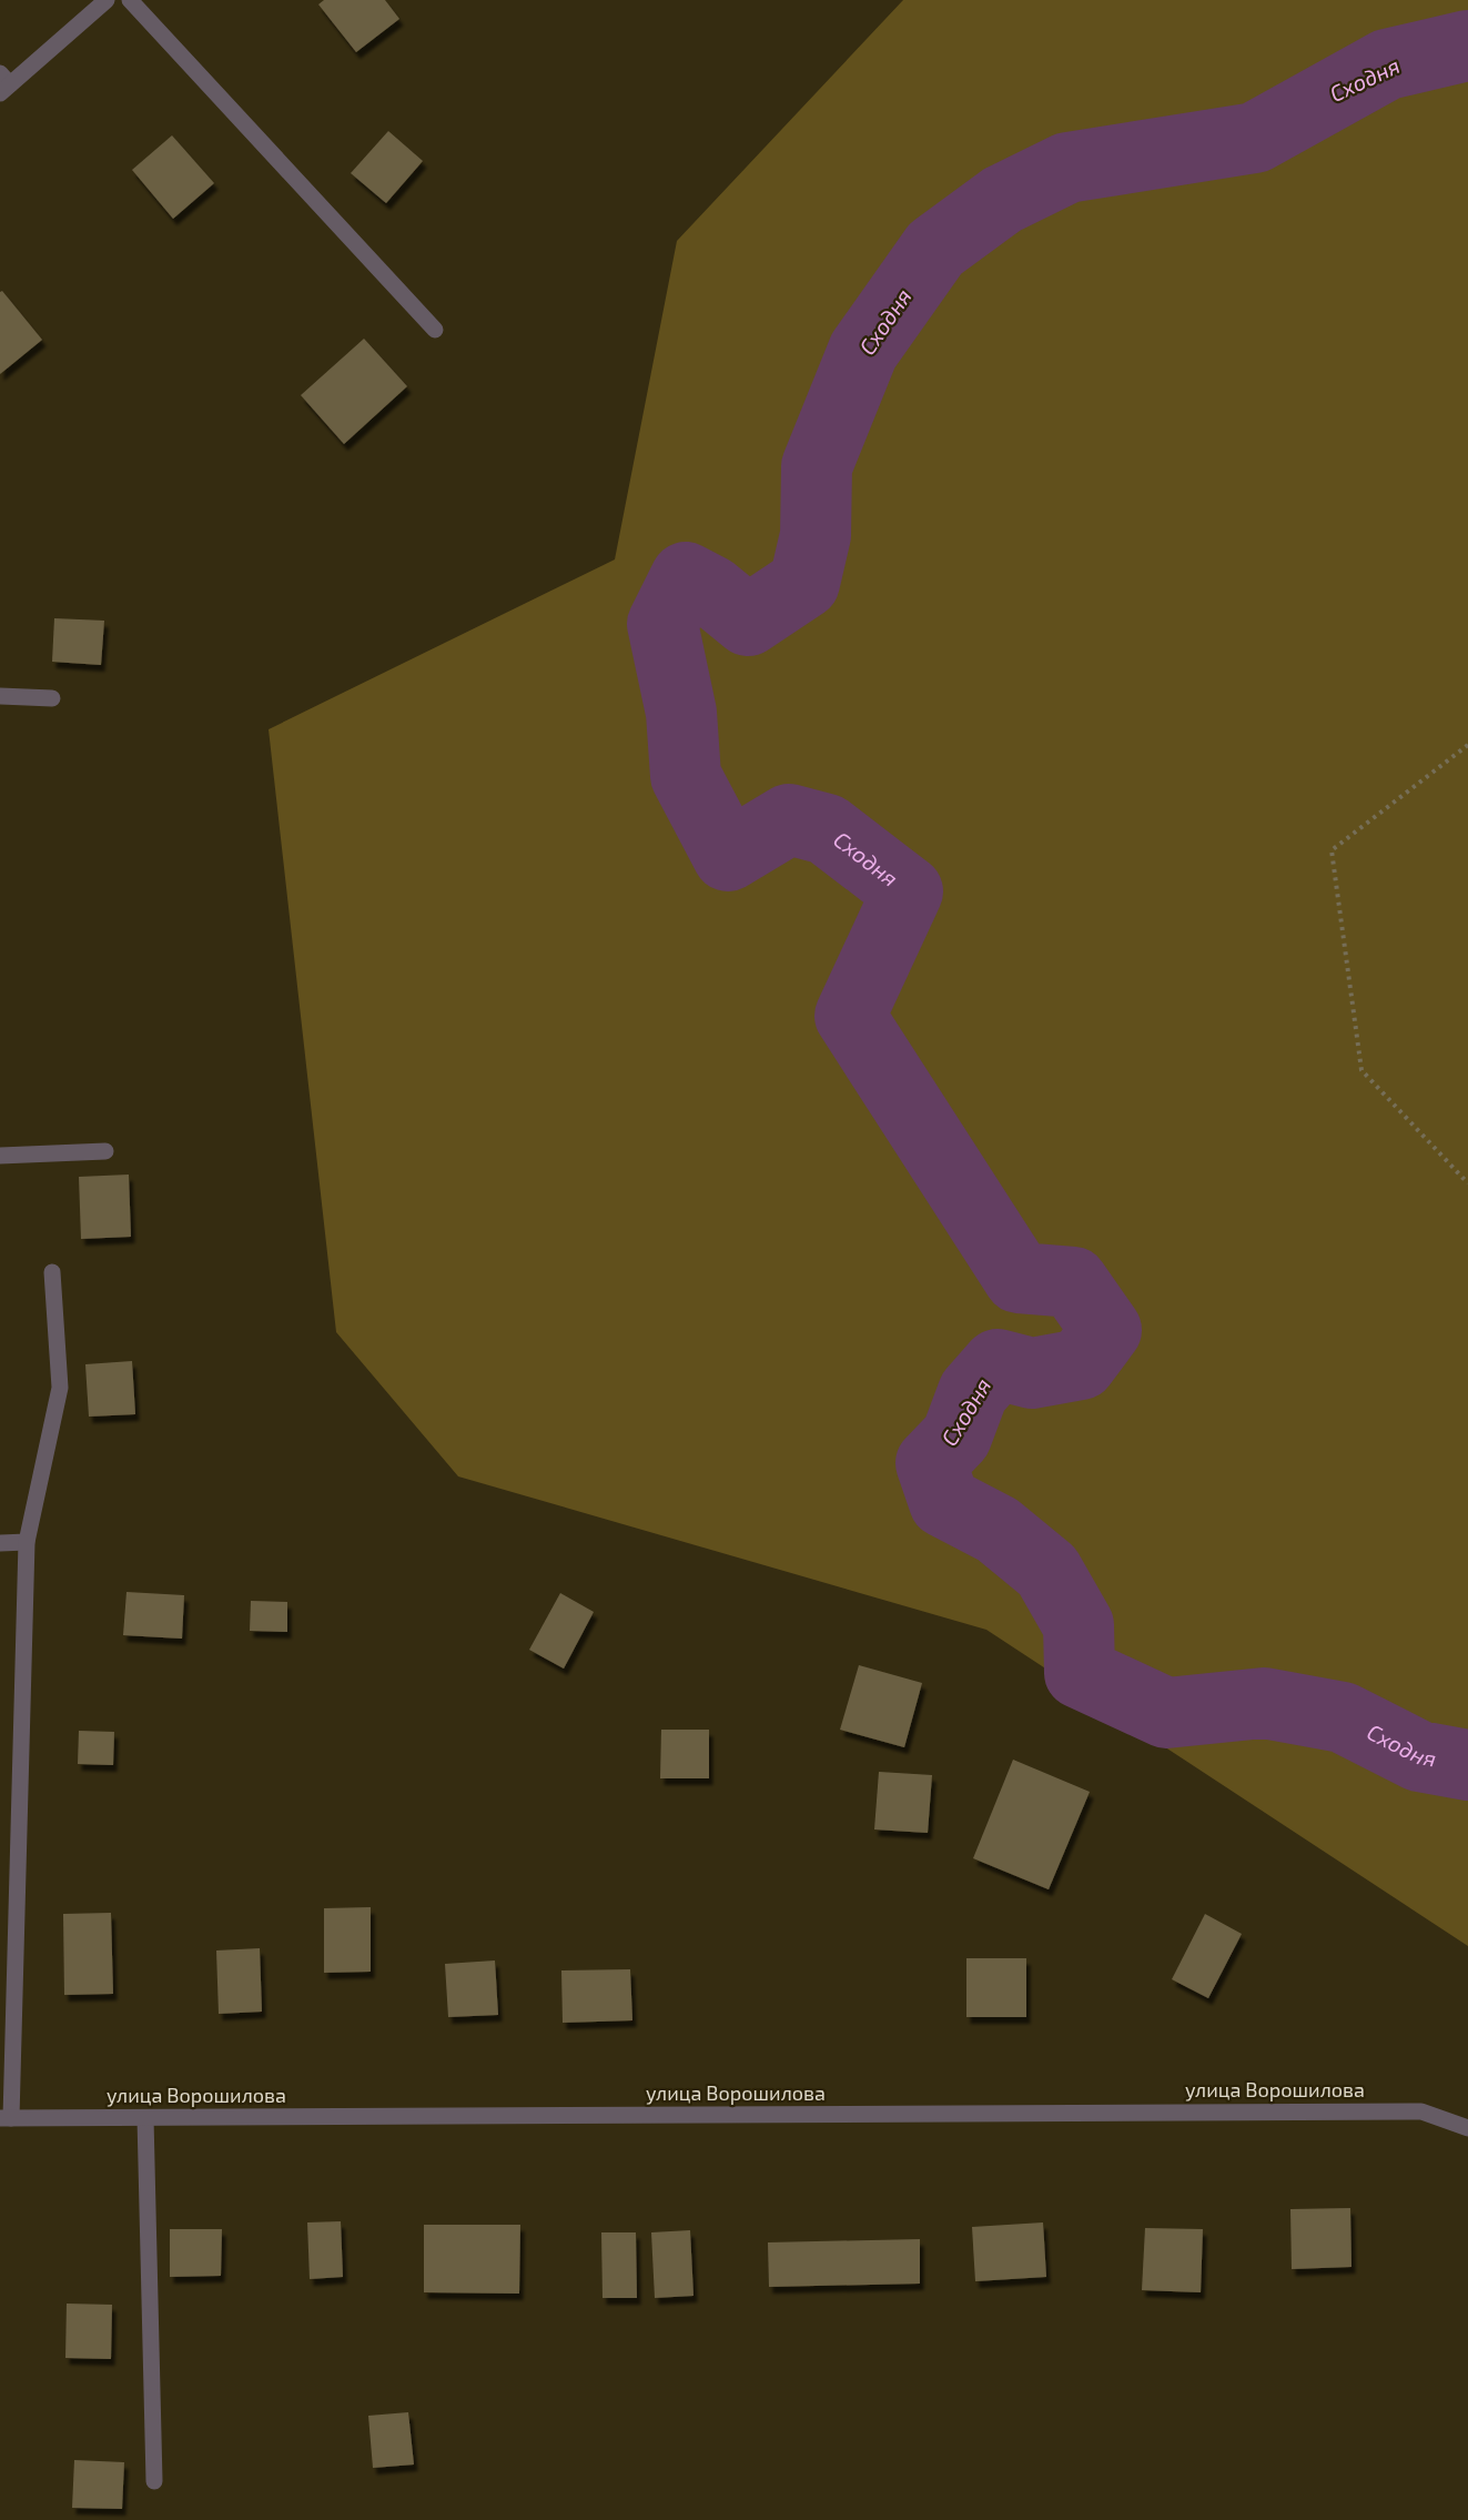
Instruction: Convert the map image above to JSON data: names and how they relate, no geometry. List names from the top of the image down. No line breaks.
{"streets":{"street":["улица Ворошилова"]},"water":["Сходня"]}
